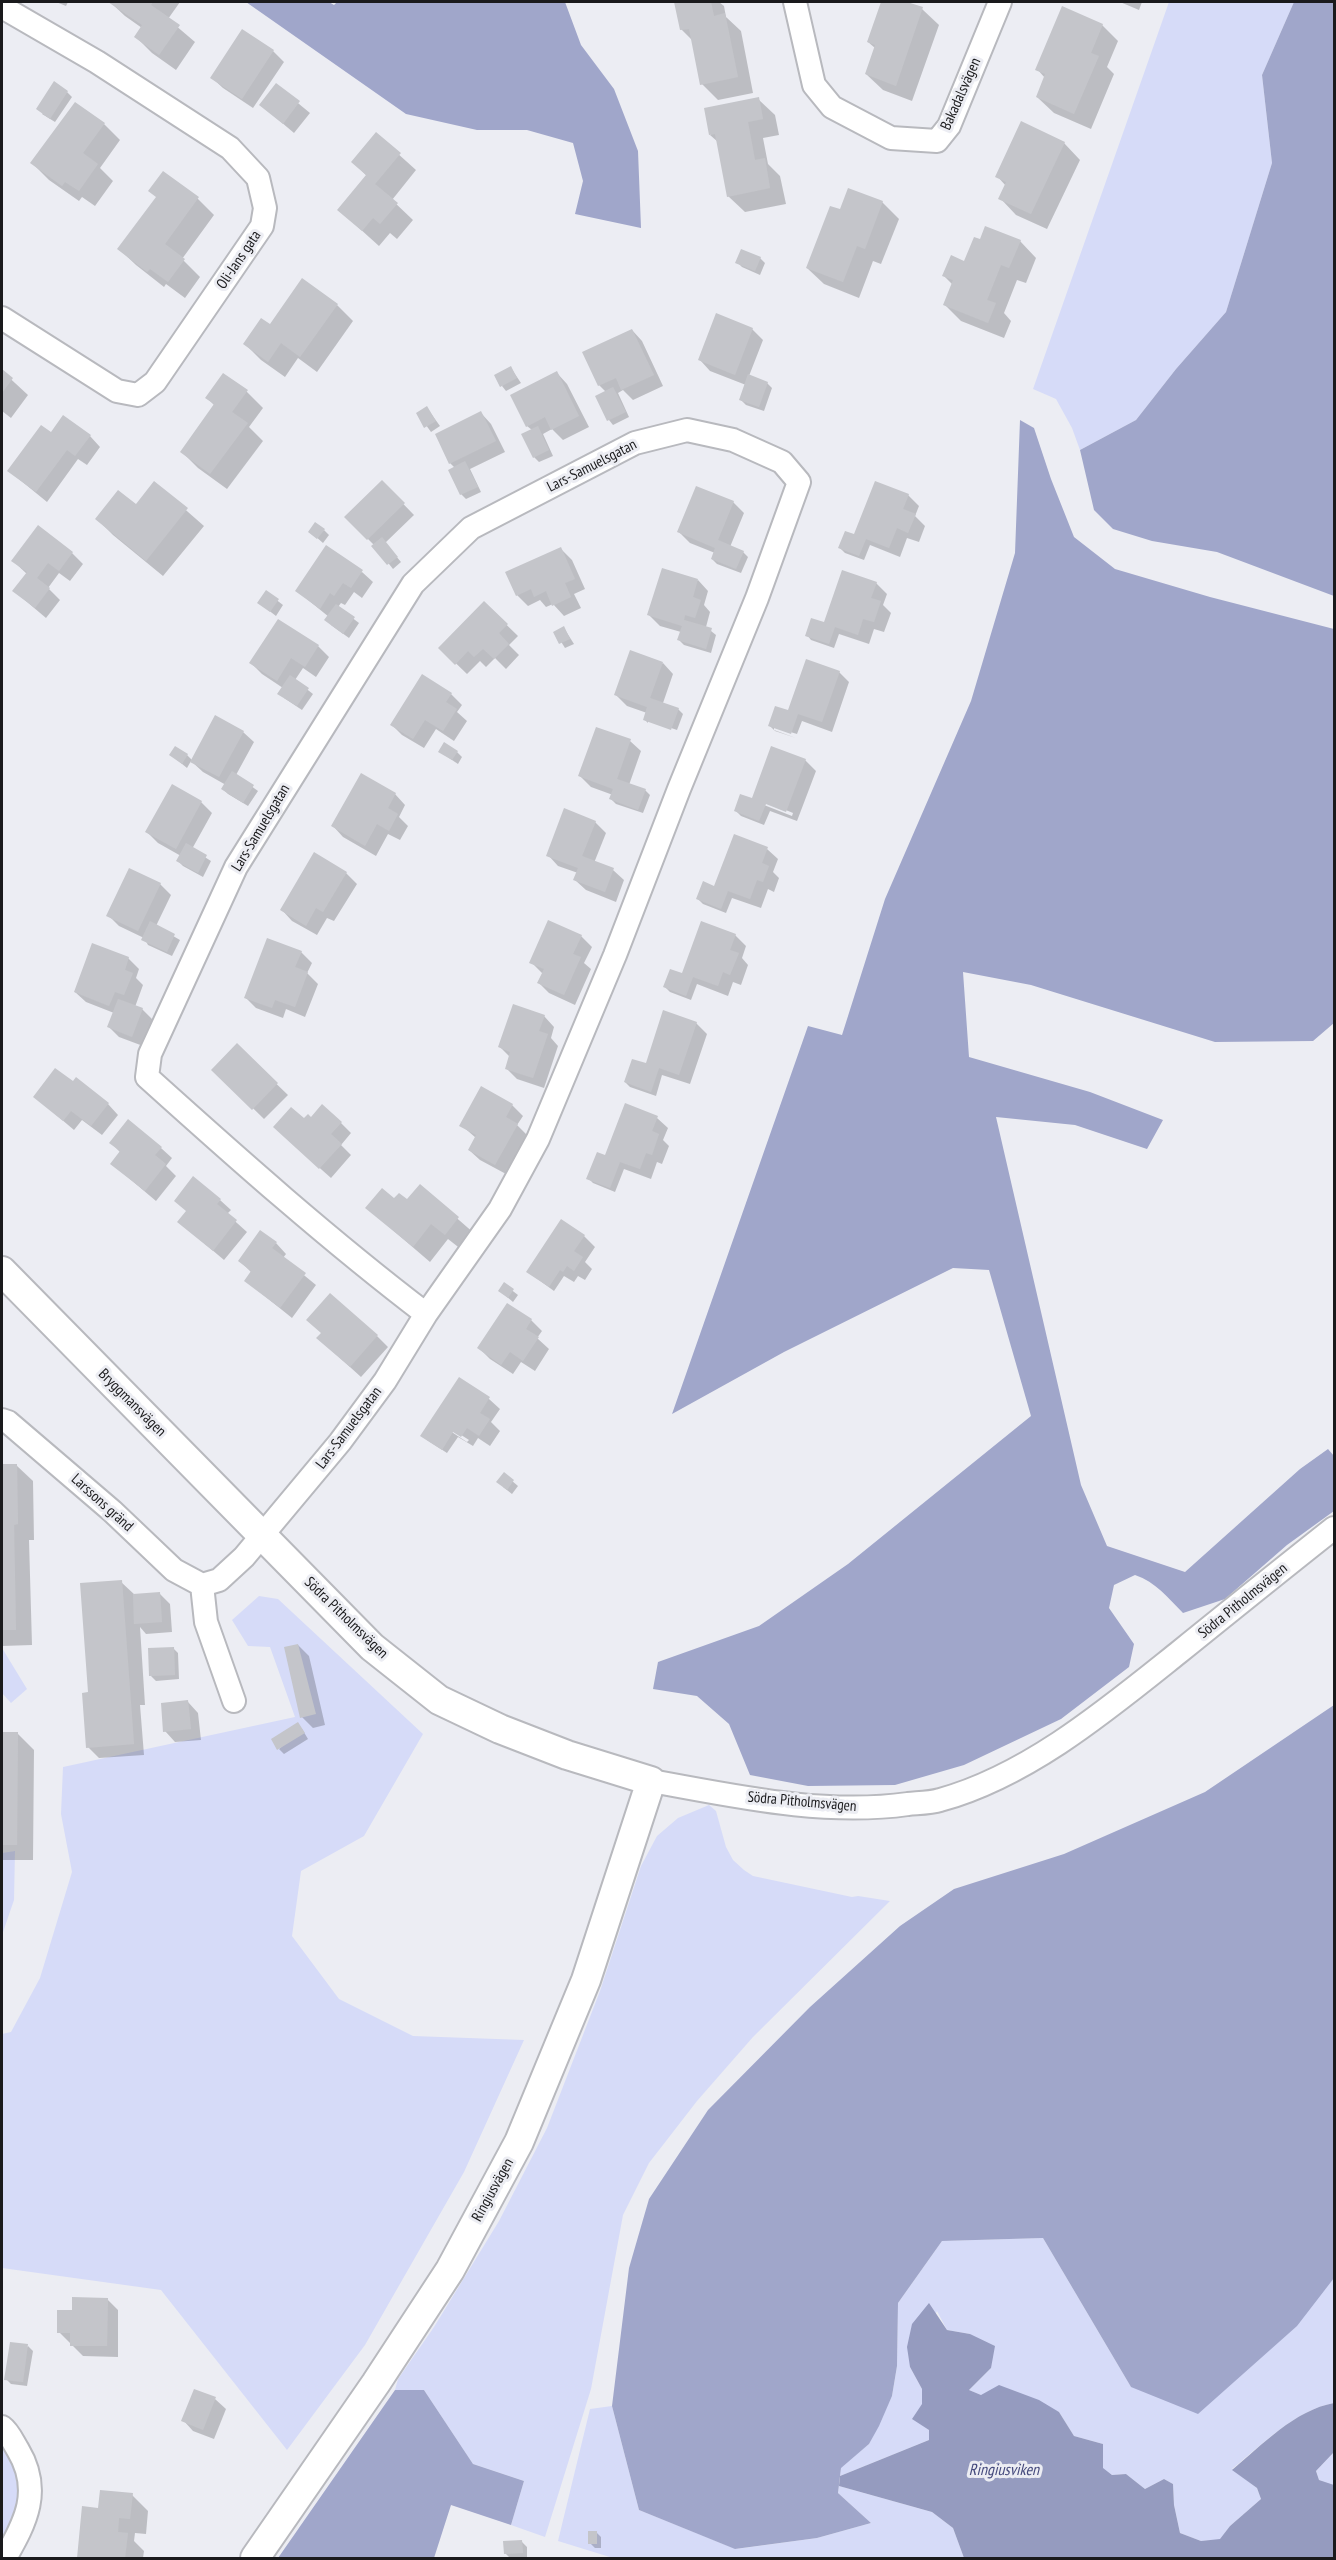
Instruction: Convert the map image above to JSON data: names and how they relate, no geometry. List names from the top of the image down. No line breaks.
{"streets":{"street":["Bakadalsvägen","Oli-Jans gata","Lars-Samuelsgatan","Bryggmansvägen","Larssons gränd","Södra Pitholmsvägen","Ringiusvägen"]},"crossings":[["Lars-Samuelsgatan","Bryggmansvägen"],["Lars-Samuelsgatan","Södra Pitholmsvägen"],["Bryggmansvägen","Södra Pitholmsvägen"],["Södra Pitholmsvägen","Ringiusvägen"]],"water":["Ringiusviken"]}
